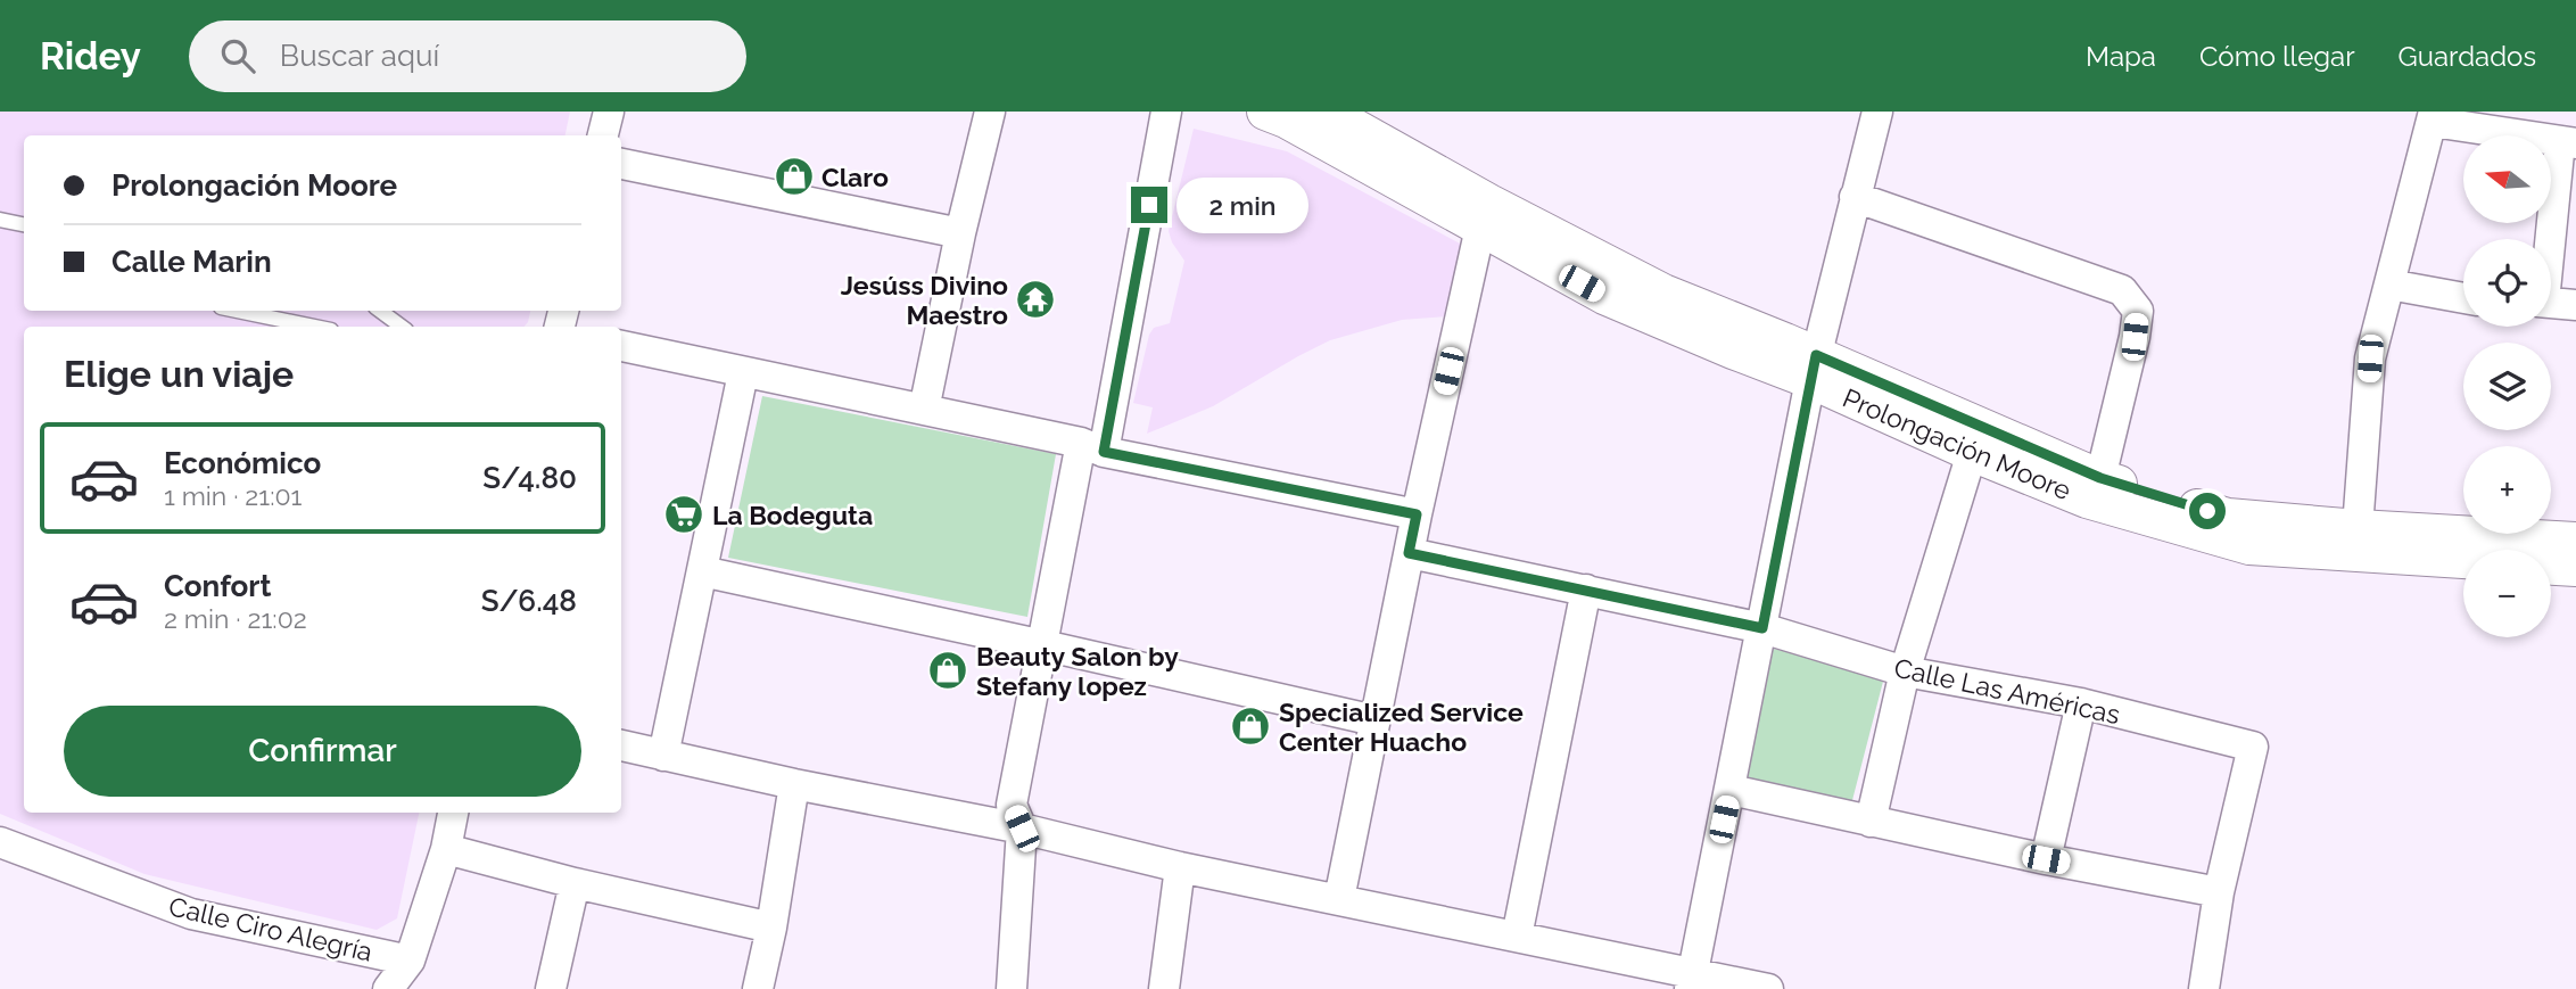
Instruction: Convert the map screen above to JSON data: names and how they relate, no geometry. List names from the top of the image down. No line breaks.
{"streets":{"street":["Prolongación Moore","Calle Las Américas","Calle Ciro Alegría"]},"places":{"shop":["Claro","Beauty Salon by Stefany lopez","Specialized Service Center Huacho"],"temple":["Jesúss Divino Maestro"],"supermarket":["La Bodeguta"]},"north":"left","page":{"header":"Ridey","search":"Buscar aquí","nav":["Mapa","Cómo llegar","Guardados"],"map_buttons":["+","−"],"banner":["Prolongación Moore","Calle Marin"],"bubble":"2 min","heading":"Elige un viaje","list":[{"name":"Económico","note":"1 min · 21:01","value":"S/4.80"},{"name":"Confort","note":"2 min · 21:02","value":"S/6.48"}],"buttons":"Confirmar"}}
